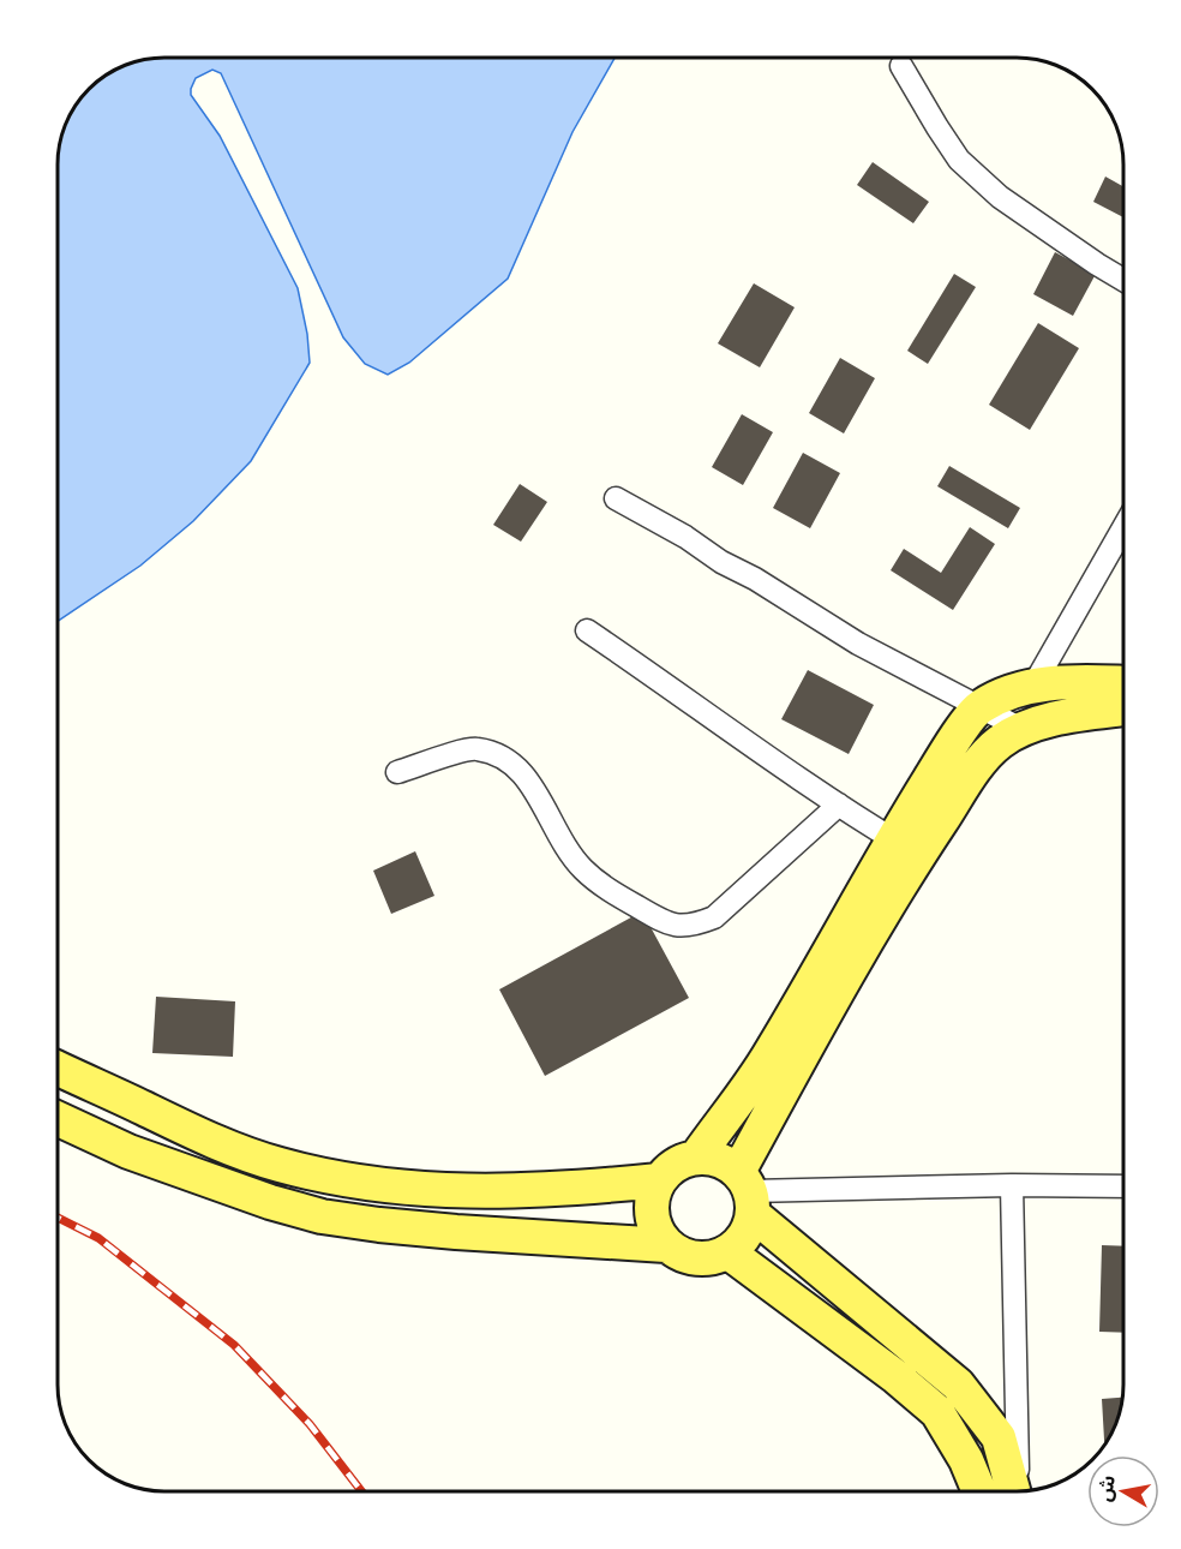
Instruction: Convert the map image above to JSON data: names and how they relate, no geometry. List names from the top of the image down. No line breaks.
{"north":"left"}
